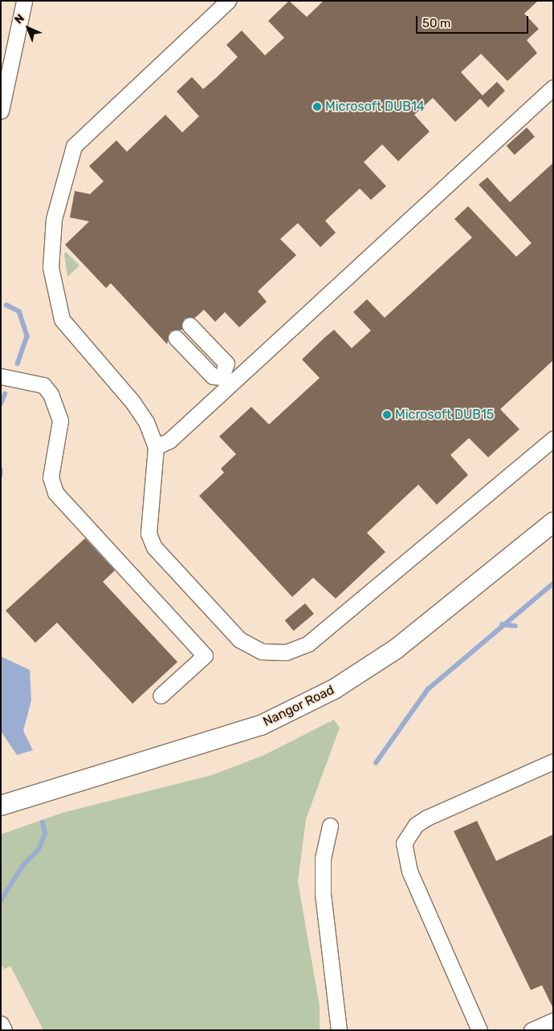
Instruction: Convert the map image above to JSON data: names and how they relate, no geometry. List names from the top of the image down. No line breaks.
{"streets":{"main road":["Nangor Road"]},"places":["Microsoft DUB14","Microsoft DUB15"],"scale_bar":"50 m","north":"top left"}
